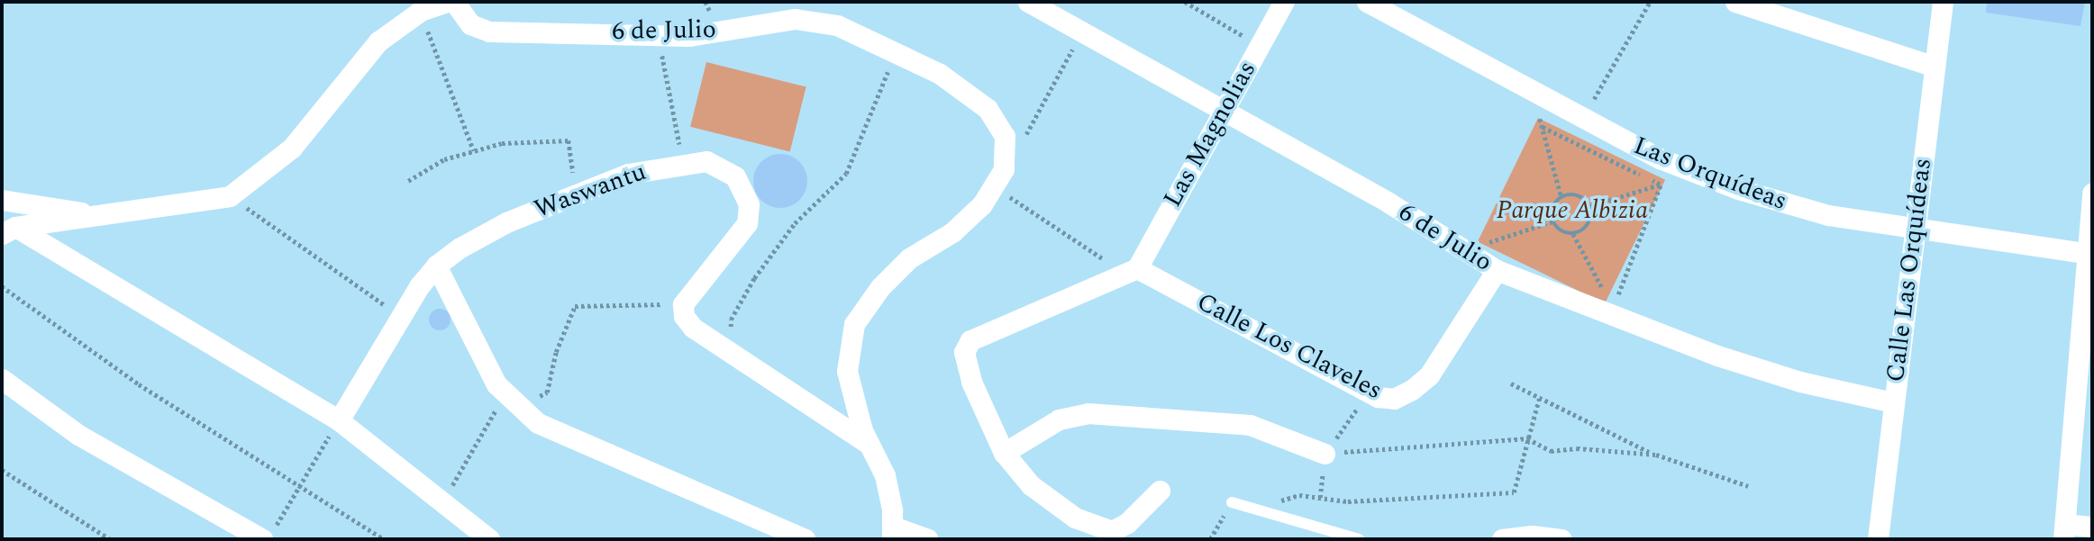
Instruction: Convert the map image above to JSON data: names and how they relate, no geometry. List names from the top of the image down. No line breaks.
{"streets":{"street":["6 de Julio","Las Magnolias","Las Orquídeas","Waswantu","Calle Las Orquídeas","Calle Los Claveles"]},"crossings":[["6 de Julio","Las Magnolias"],["6 de Julio","Calle Las Orquídeas"],["6 de Julio","Calle Los Claveles"],["Las Magnolias","Calle Los Claveles"],["Las Orquídeas","Calle Las Orquídeas"]],"parks":["Parque Albizia"]}
